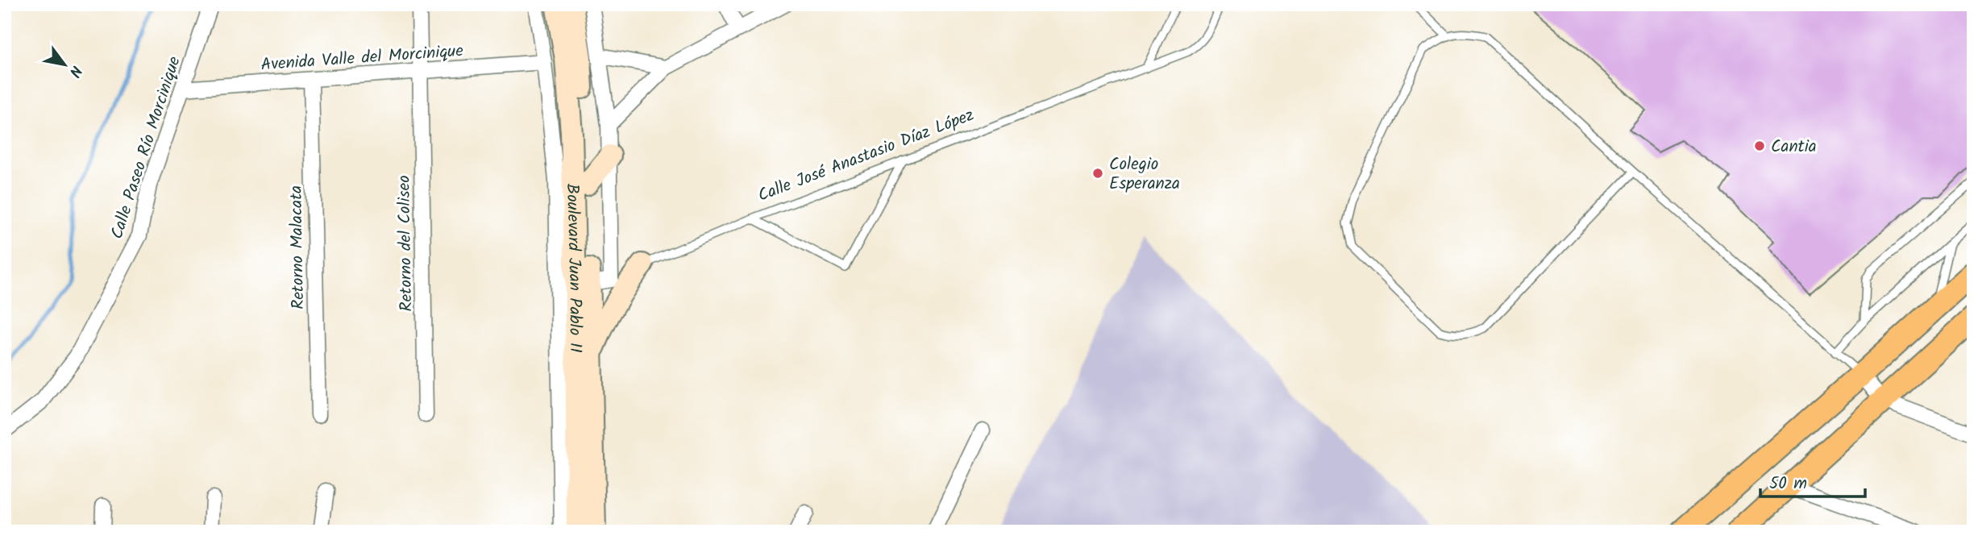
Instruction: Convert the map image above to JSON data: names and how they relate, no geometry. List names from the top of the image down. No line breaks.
{"streets":{"main road":["Boulevard Juan Pablo II"],"street":["Avenida Valle del Morcinique","Calle Paseo Río Morcinique","Retorno del Coliseo","Retorno Malacata"],"lane":["Calle José Anastasio Díaz López"]},"crossings":[["Avenida Valle del Morcinique","Calle Paseo Río Morcinique"],["Avenida Valle del Morcinique","Retorno del Coliseo"],["Avenida Valle del Morcinique","Retorno Malacata"],["Avenida Valle del Morcinique","Boulevard Juan Pablo II"]],"places":["Cantia","Colegio Esperanza"],"scale_bar":"50 m","north":"bottom right"}
